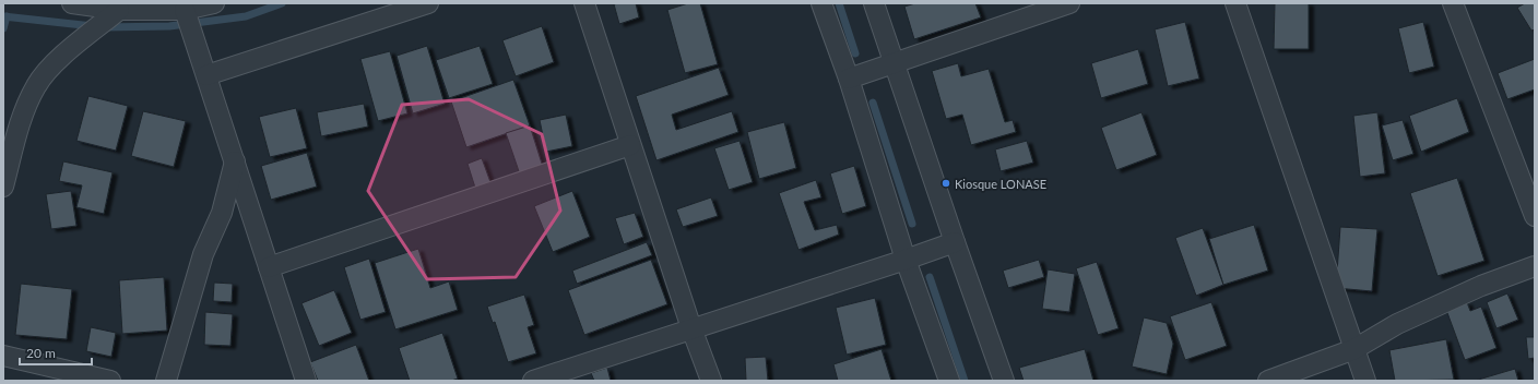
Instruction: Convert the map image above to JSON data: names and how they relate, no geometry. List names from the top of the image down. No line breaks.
{"places":["Kiosque LONASE"],"scale_bar":"20 m"}
